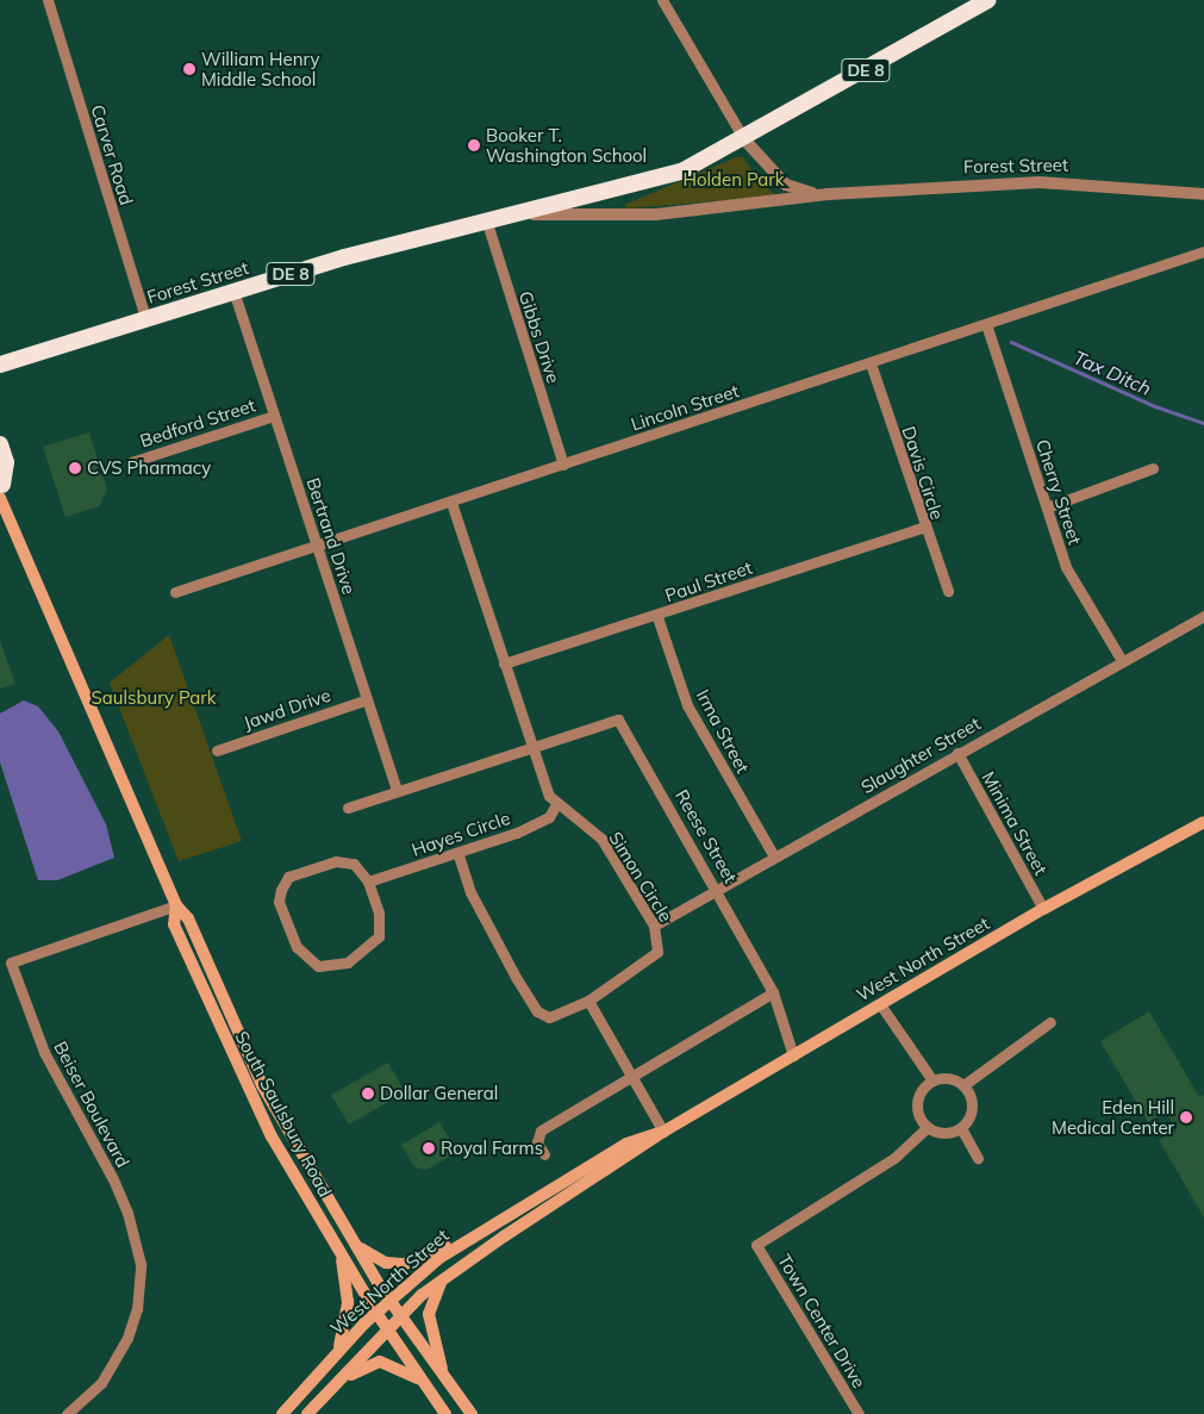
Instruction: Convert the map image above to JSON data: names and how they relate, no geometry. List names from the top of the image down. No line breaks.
{"streets":{"highway":["DE 8","Forest Street"],"main road":["West North Street","South Saulsbury Road"],"street":["Carver Road","Gibbs Drive","Lincoln Street","Bedford Street","Davis Circle","Cherry Street","Bertrand Drive","Paul Street","Jawd Drive","Irma Street","Slaughter Street","Minima Street","Hayes Circle","Reese Street","Simon Circle","Beiser Boulevard","Town Center Drive"]},"crossings":[["DE 8","Forest Street"],["Carver Road","Forest Street"],["Forest Street","Gibbs Drive"],["Forest Street","Bertrand Drive"],["Gibbs Drive","Lincoln Street"],["Lincoln Street","Davis Circle"],["Lincoln Street","Cherry Street"],["Lincoln Street","Bertrand Drive"],["Bedford Street","Bertrand Drive"],["Davis Circle","Paul Street"],["Cherry Street","Slaughter Street"],["Bertrand Drive","Jawd Drive"],["Bertrand Drive","Reese Street"],["Paul Street","Irma Street"],["Irma Street","Slaughter Street"],["Slaughter Street","Minima Street"],["Slaughter Street","Reese Street"],["Slaughter Street","Simon Circle"],["Minima Street","West North Street"],["Hayes Circle","Simon Circle"],["Reese Street","West North Street"],["West North Street","South Saulsbury Road"],["Beiser Boulevard","South Saulsbury Road"]],"water":["Tax Ditch"],"parks":["Holden Park","Saulsbury Park"],"places":["William Henry Middle School","Booker T. Washington School","CVS Pharmacy","Dollar General","Eden Hill Medical Center","Royal Farms"]}
